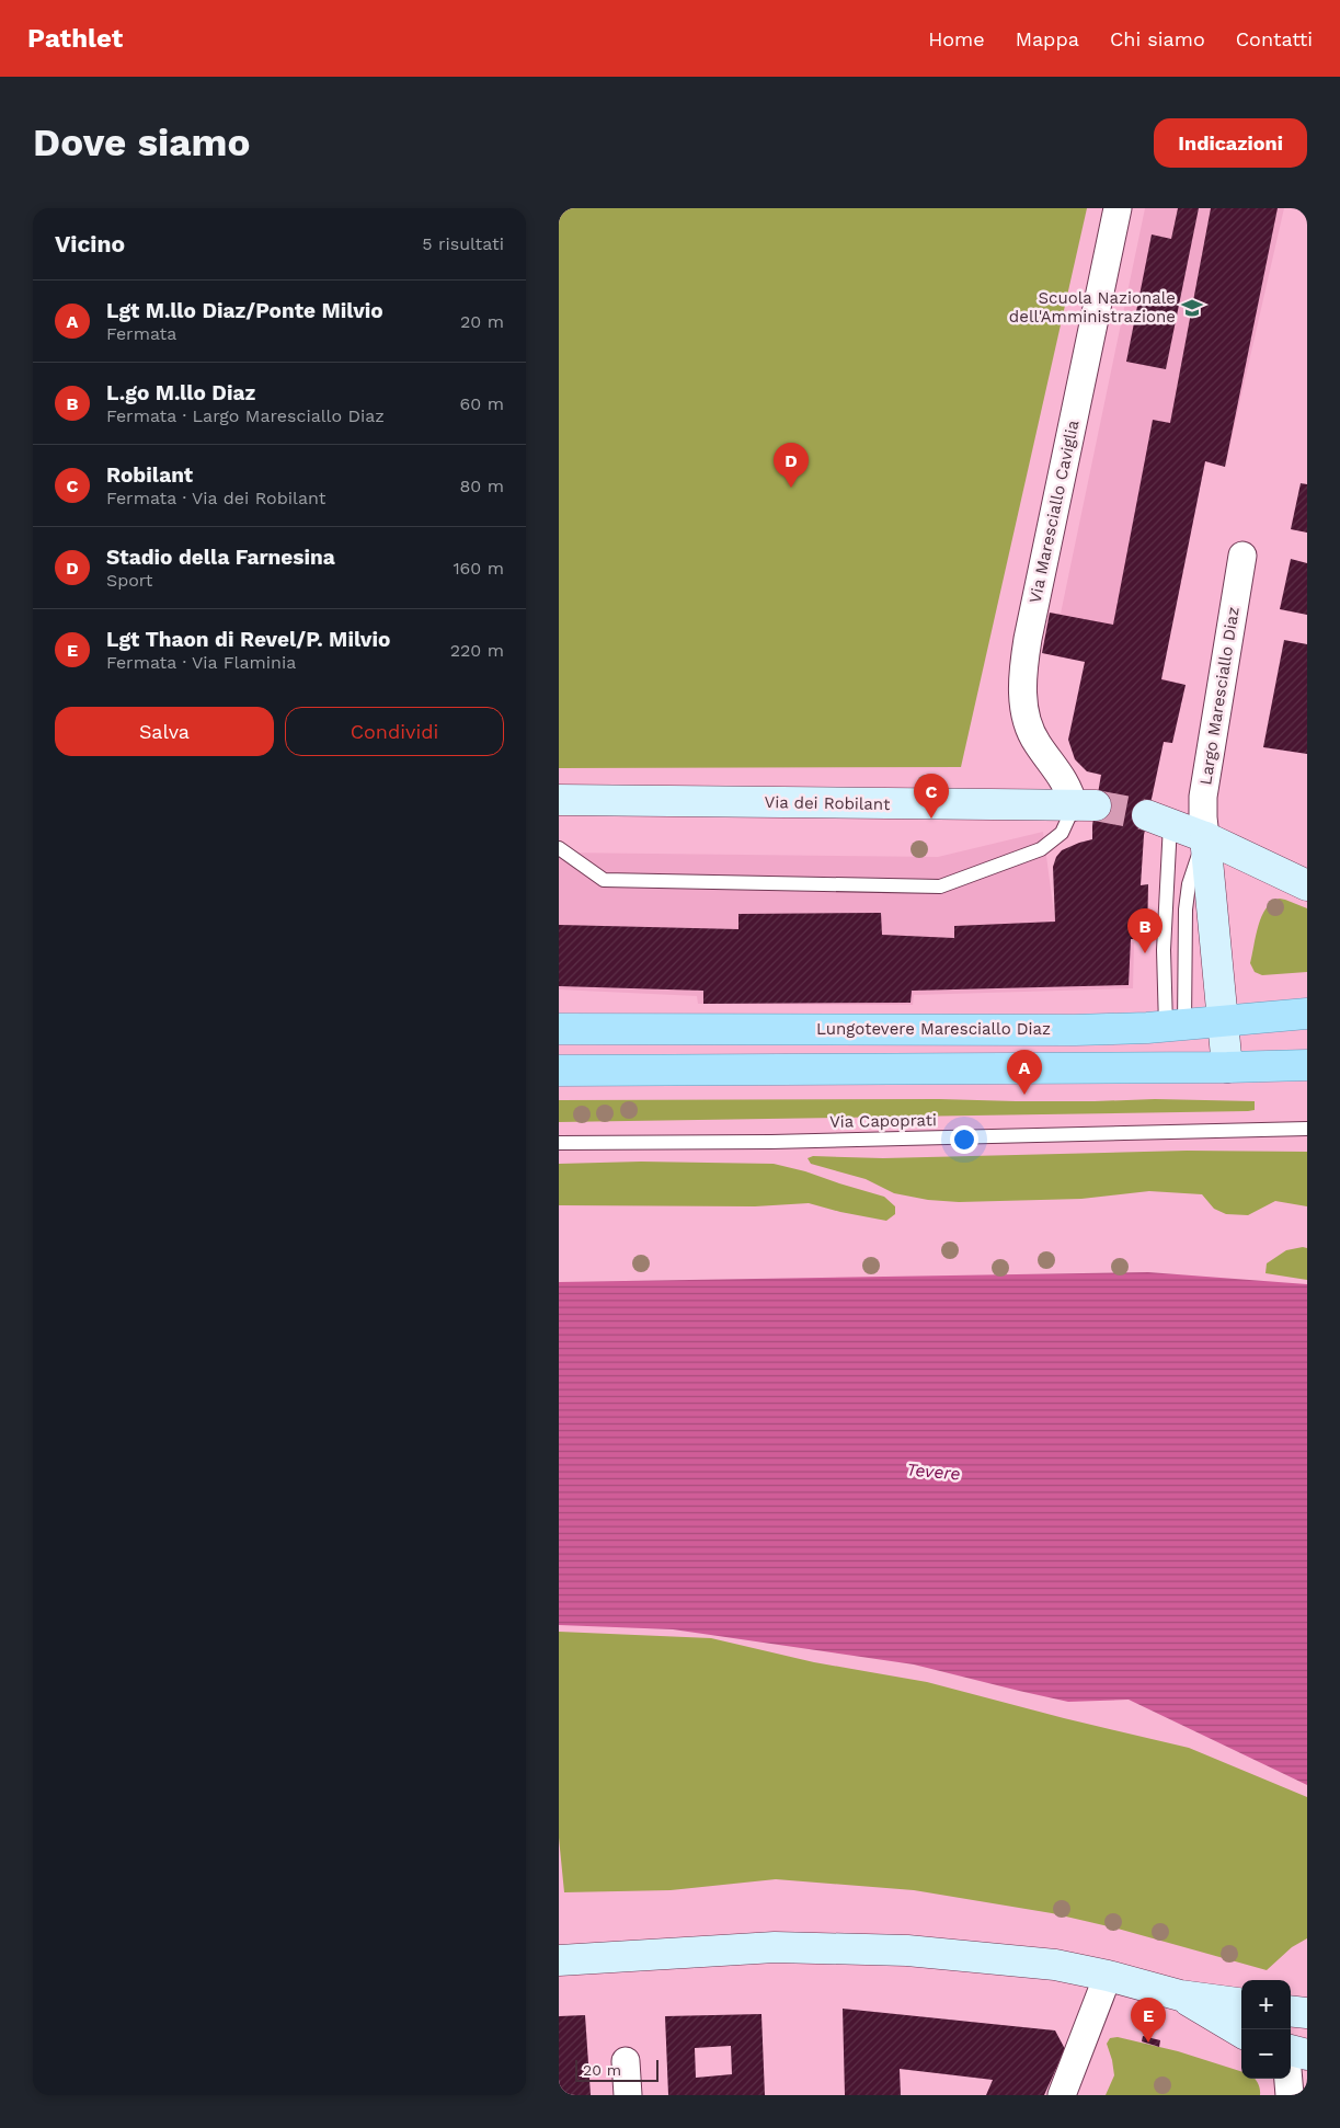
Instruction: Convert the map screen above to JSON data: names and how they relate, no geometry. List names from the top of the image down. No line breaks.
{"streets":{"main road":["Lungotevere Maresciallo Diaz"],"street":["Via Maresciallo Caviglia","Largo Maresciallo Diaz","Via dei Robilant"],"lane":["Via Capoprati"]},"crossings":[["Via Maresciallo Caviglia","Via dei Robilant"],["Largo Maresciallo Diaz","Lungotevere Maresciallo Diaz"]],"water":["Tevere"],"places":{"school or university":["Scuola Nazionale dell'Amministrazione"]},"scale_bar":"20 m","page":{"header":"Pathlet","nav":["Home","Mappa","Chi siamo","Contatti"],"buttons":["Indicazioni",["Salva","Condividi"]],"title":"Dove siamo","heading":["Vicino","5 risultati"],"list":[{"mark":"A","name":"Lgt M.llo Diaz/Ponte Milvio","note":"Fermata","value":"20 m"},{"mark":"B","name":"L.go M.llo Diaz","note":"Fermata · Largo Maresciallo Diaz","value":"60 m"},{"mark":"C","name":"Robilant","note":"Fermata · Via dei Robilant","value":"80 m"},{"mark":"D","name":"Stadio della Farnesina","note":"Sport","value":"160 m"},{"mark":"E","name":"Lgt Thaon di Revel/P. Milvio","note":"Fermata · Via Flaminia","value":"220 m"}],"pins":["D","C","B","A","E"],"map_buttons":["+","−"],"scale":"20 m"}}
